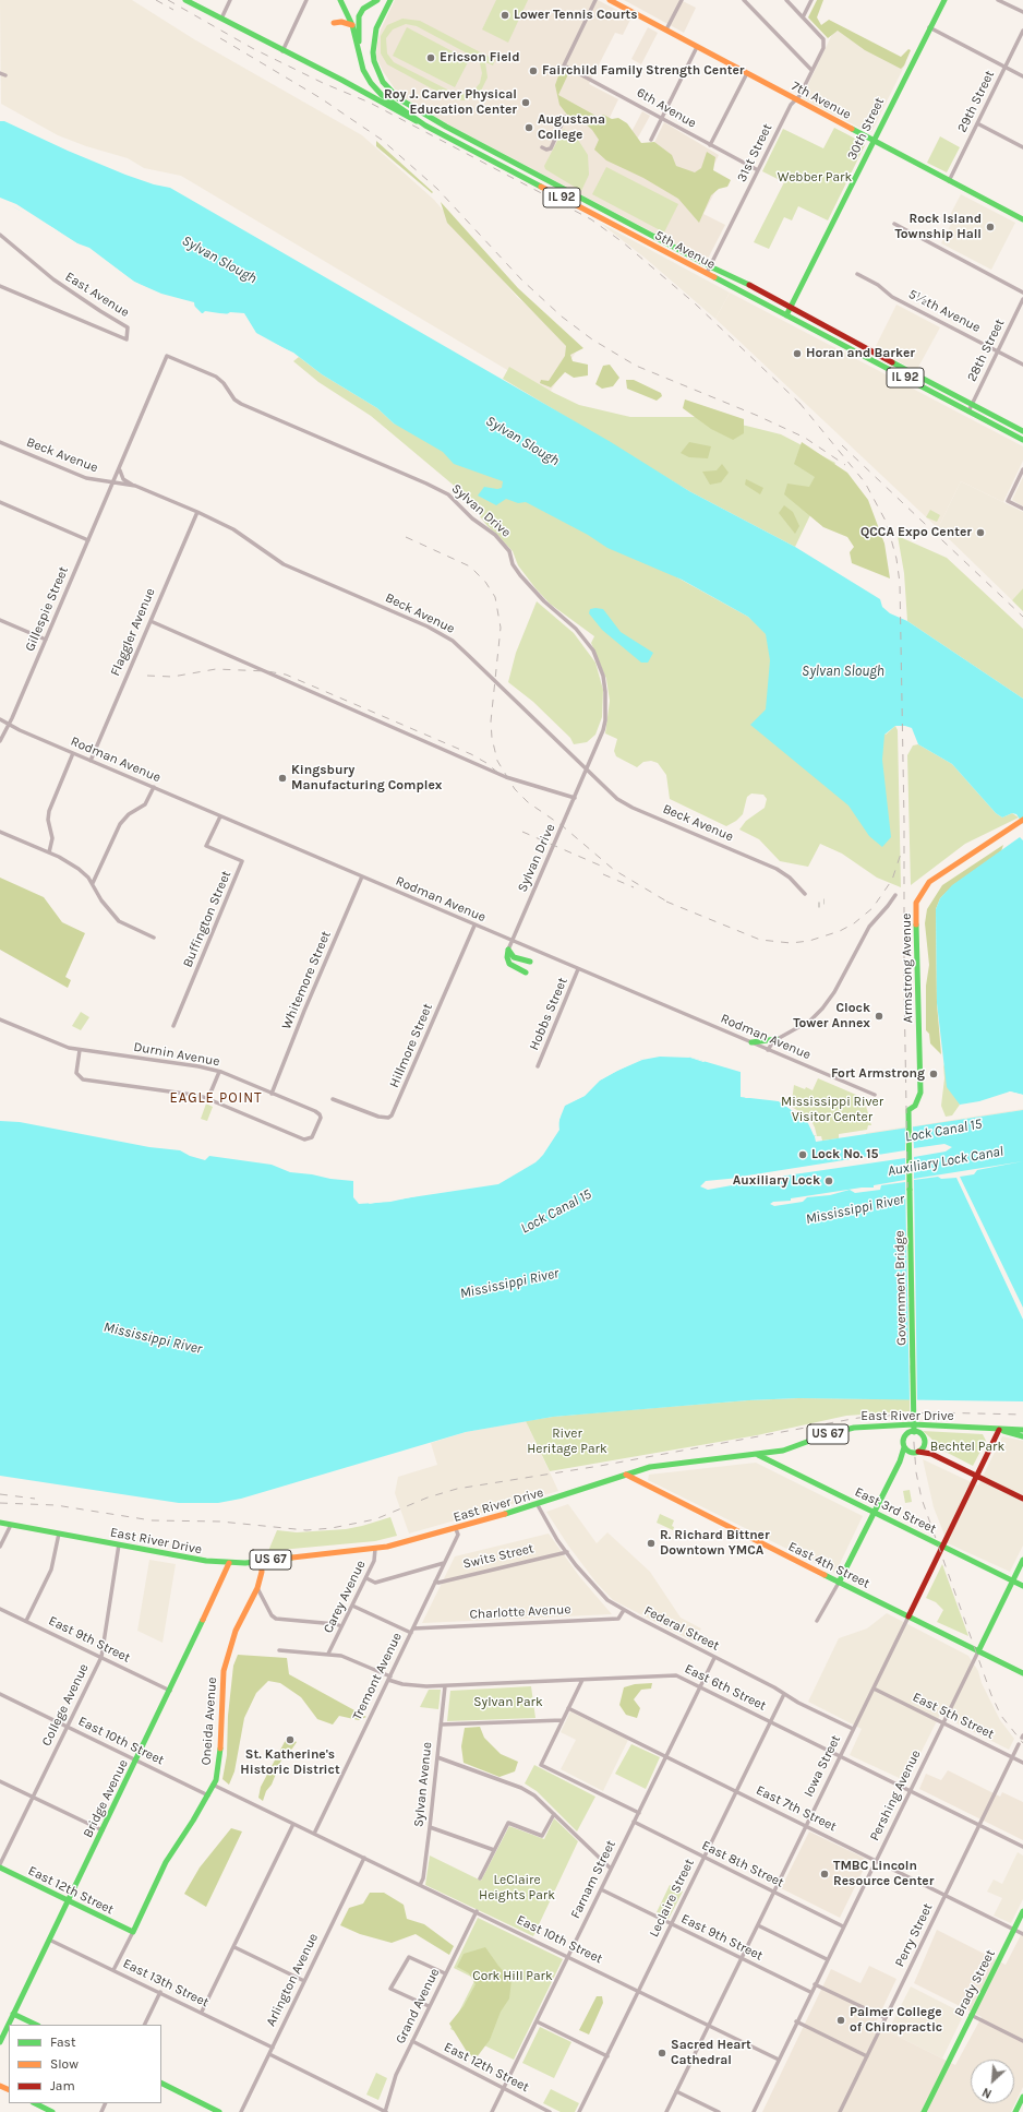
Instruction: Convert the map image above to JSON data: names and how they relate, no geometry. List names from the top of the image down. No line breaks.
{"streets":{"main road":["7th Avenue","30th Street","IL 92","5th Avenue","Armstrong Avenue","Government Bridge","East River Drive","US 67","East 3rd Street","East 4th Street","Oneida Avenue","Iowa Street","Pershing Avenue","Bridge Avenue","East 12th Street","Brady Street"],"street":["29th Street","6th Avenue","31st Street","East Avenue","5½th Avenue","28th Street","Beck Avenue","Sylvan Drive","Gillespie Street","Flaggler Avenue","Rodman Avenue","Buffington Street","Whitemore Street","Hobbs Street","Hillmore Street","Durnin Avenue","Swits Street","Carey Avenue","Charlotte Avenue","Federal Street","East 9th Street","Tremont Avenue","East 6th Street","College Avenue","East 5th Street","East 10th Street","Sylvan Avenue","East 7th Street","East 8th Street","Farnam Street","Leclaire Street","Perry Street","Arlington Avenue","East 13th Street","Grand Avenue"]},"crossings":[["7th Avenue","29th Street"],["7th Avenue","30th Street"],["7th Avenue","31st Street"],["6th Avenue","31st Street"],["30th Street","5th Avenue"],["31st Street","5th Avenue"],["IL 92","5th Avenue"],["5th Avenue","28th Street"],["5½th Avenue","28th Street"],["Beck Avenue","Sylvan Drive"],["Beck Avenue","Gillespie Street"],["Beck Avenue","Flaggler Avenue"],["Sylvan Drive","Gillespie Street"],["Sylvan Drive","Rodman Avenue"],["Gillespie Street","Rodman Avenue"],["Flaggler Avenue","Rodman Avenue"],["Rodman Avenue","Buffington Street"],["Rodman Avenue","Whitemore Street"],["Rodman Avenue","Hobbs Street"],["Rodman Avenue","Hillmore Street"],["Armstrong Avenue","Government Bridge"],["Whitemore Street","Durnin Avenue"],["East River Drive","East 3rd Street"],["East River Drive","East 4th Street"],["East River Drive","Carey Avenue"],["East River Drive","Federal Street"],["East River Drive","Tremont Avenue"],["East River Drive","College Avenue"],["East River Drive","Oneida Avenue"],["East River Drive","Iowa Street"],["East River Drive","Bridge Avenue"],["East 3rd Street","Iowa Street"],["East 3rd Street","Pershing Avenue"],["Swits Street","Federal Street"],["Swits Street","Tremont Avenue"],["East 4th Street","Iowa Street"],["East 4th Street","Pershing Avenue"],["Carey Avenue","Charlotte Avenue"],["Carey Avenue","East 6th Street"],["Charlotte Avenue","Federal Street"],["Charlotte Avenue","Tremont Avenue"],["Federal Street","Iowa Street"],["Federal Street","Farnam Street"],["Federal Street","Leclaire Street"],["East 9th Street","College Avenue"],["East 9th Street","Iowa Street"],["East 9th Street","Pershing Avenue"],["East 9th Street","Bridge Avenue"],["East 9th Street","Farnam Street"],["East 9th Street","Leclaire Street"],["Tremont Avenue","East 6th Street"],["Tremont Avenue","East 10th Street"],["East 6th Street","Iowa Street"],["East 6th Street","Sylvan Avenue"],["East 6th Street","Pershing Avenue"],["East 6th Street","Farnam Street"],["East 6th Street","Leclaire Street"],["East 6th Street","Perry Street"],["College Avenue","East 10th Street"],["College Avenue","East 12th Street"],["East 5th Street","Iowa Street"],["East 5th Street","Pershing Avenue"],["East 5th Street","Perry Street"],["Oneida Avenue","East 10th Street"],["Oneida Avenue","East 12th Street"],["Oneida Avenue","East 13th Street"],["East 10th Street","Iowa Street"],["East 10th Street","Sylvan Avenue"],["East 10th Street","Pershing Avenue"],["East 10th Street","Bridge Avenue"],["East 10th Street","Farnam Street"],["East 10th Street","Leclaire Street"],["East 10th Street","Arlington Avenue"],["East 10th Street","Grand Avenue"],["Iowa Street","East 7th Street"],["Iowa Street","East 8th Street"],["Pershing Avenue","East 7th Street"],["Pershing Avenue","East 8th Street"],["Bridge Avenue","East 12th Street"],["Bridge Avenue","East 13th Street"],["East 7th Street","Farnam Street"],["East 7th Street","Leclaire Street"],["East 7th Street","Perry Street"],["East 7th Street","Brady Street"],["East 8th Street","Farnam Street"],["East 8th Street","Leclaire Street"],["Farnam Street","East 12th Street"],["East 12th Street","Grand Avenue"],["Arlington Avenue","East 13th Street"]],"districts":["EAGLE POINT"],"water":["Sylvan Slough","Lock Canal 15","Auxiliary Lock Canal","Mississippi River"],"parks":["Webber Park","Mississippi River Visitor Center","River Heritage Park","Bechtel Park","Sylvan Park","LeClaire Heights Park","Cork Hill Park"],"places":["Lower Tennis Courts","Ericson Field","Fairchild Family Strength Center","Roy J. Carver Physical Education Center","Augustana College","Rock Island Township Hall","Horan and Barker","QCCA Expo Center","Kingsbury Manufacturing Complex","Clock Tower Annex","Fort Armstrong","Lock No. 15","Auxiliary Lock","R. Richard Bittner Downtown YMCA","St. Katherine's Historic District","TMBC Lincoln Resource Center","Palmer College of Chiropractic","Sacred Heart Cathedral"],"legend":["Fast","Slow","Jam"],"north":"bottom left"}
